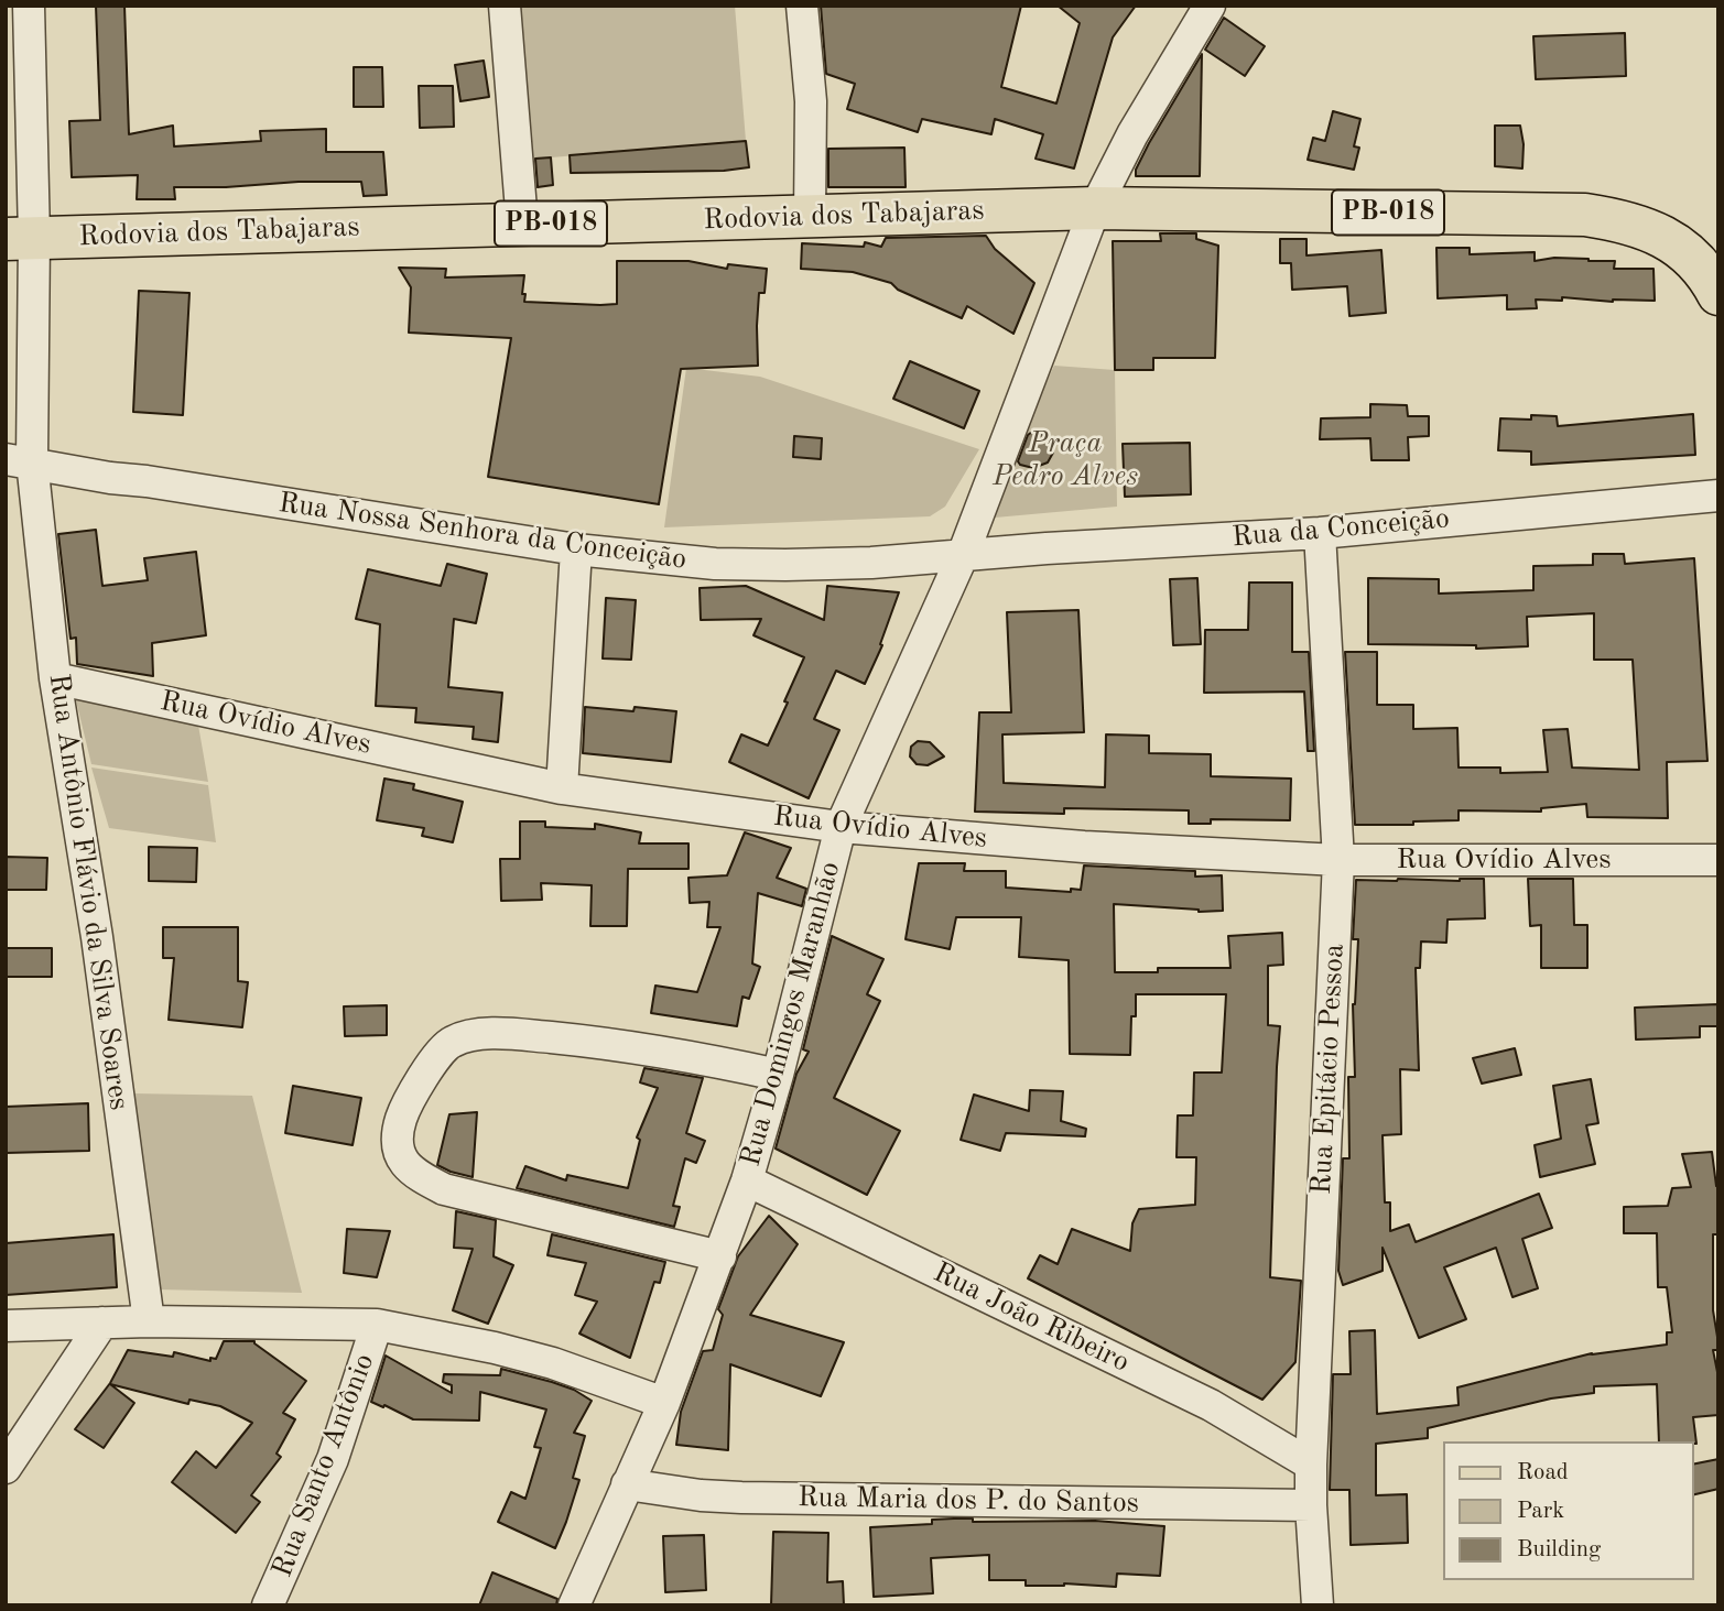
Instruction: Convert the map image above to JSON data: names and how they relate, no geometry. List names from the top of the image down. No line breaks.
{"streets":{"main road":["PB-018","Rodovia dos Tabajaras"],"street":["Rua da Conceição","Rua Nossa Senhora da Conceição","Rua Ovídio Alves","Rua Antônio Flávio da Silva Soares","Rua Domingos Maranhão","Rua Epitácio Pessoa","Rua João Ribeiro","Rua Santo Antônio","Rua Maria dos P. do Santos"]},"crossings":[["Rodovia dos Tabajaras","Rua Antônio Flávio da Silva Soares"],["Rodovia dos Tabajaras","Rua Domingos Maranhão"],["Rua da Conceição","Rua Nossa Senhora da Conceição"],["Rua da Conceição","Rua Domingos Maranhão"],["Rua da Conceição","Rua Epitácio Pessoa"],["Rua Nossa Senhora da Conceição","Rua Antônio Flávio da Silva Soares"],["Rua Nossa Senhora da Conceição","Rua Domingos Maranhão"],["Rua Ovídio Alves","Rua Antônio Flávio da Silva Soares"],["Rua Ovídio Alves","Rua Domingos Maranhão"],["Rua Ovídio Alves","Rua Epitácio Pessoa"],["Rua Domingos Maranhão","Rua João Ribeiro"],["Rua Domingos Maranhão","Rua Maria dos P. do Santos"],["Rua Epitácio Pessoa","Rua João Ribeiro"],["Rua Epitácio Pessoa","Rua Maria dos P. do Santos"]],"parks":["Praça Pedro Alves"],"legend":["Road","Park","Building"]}
